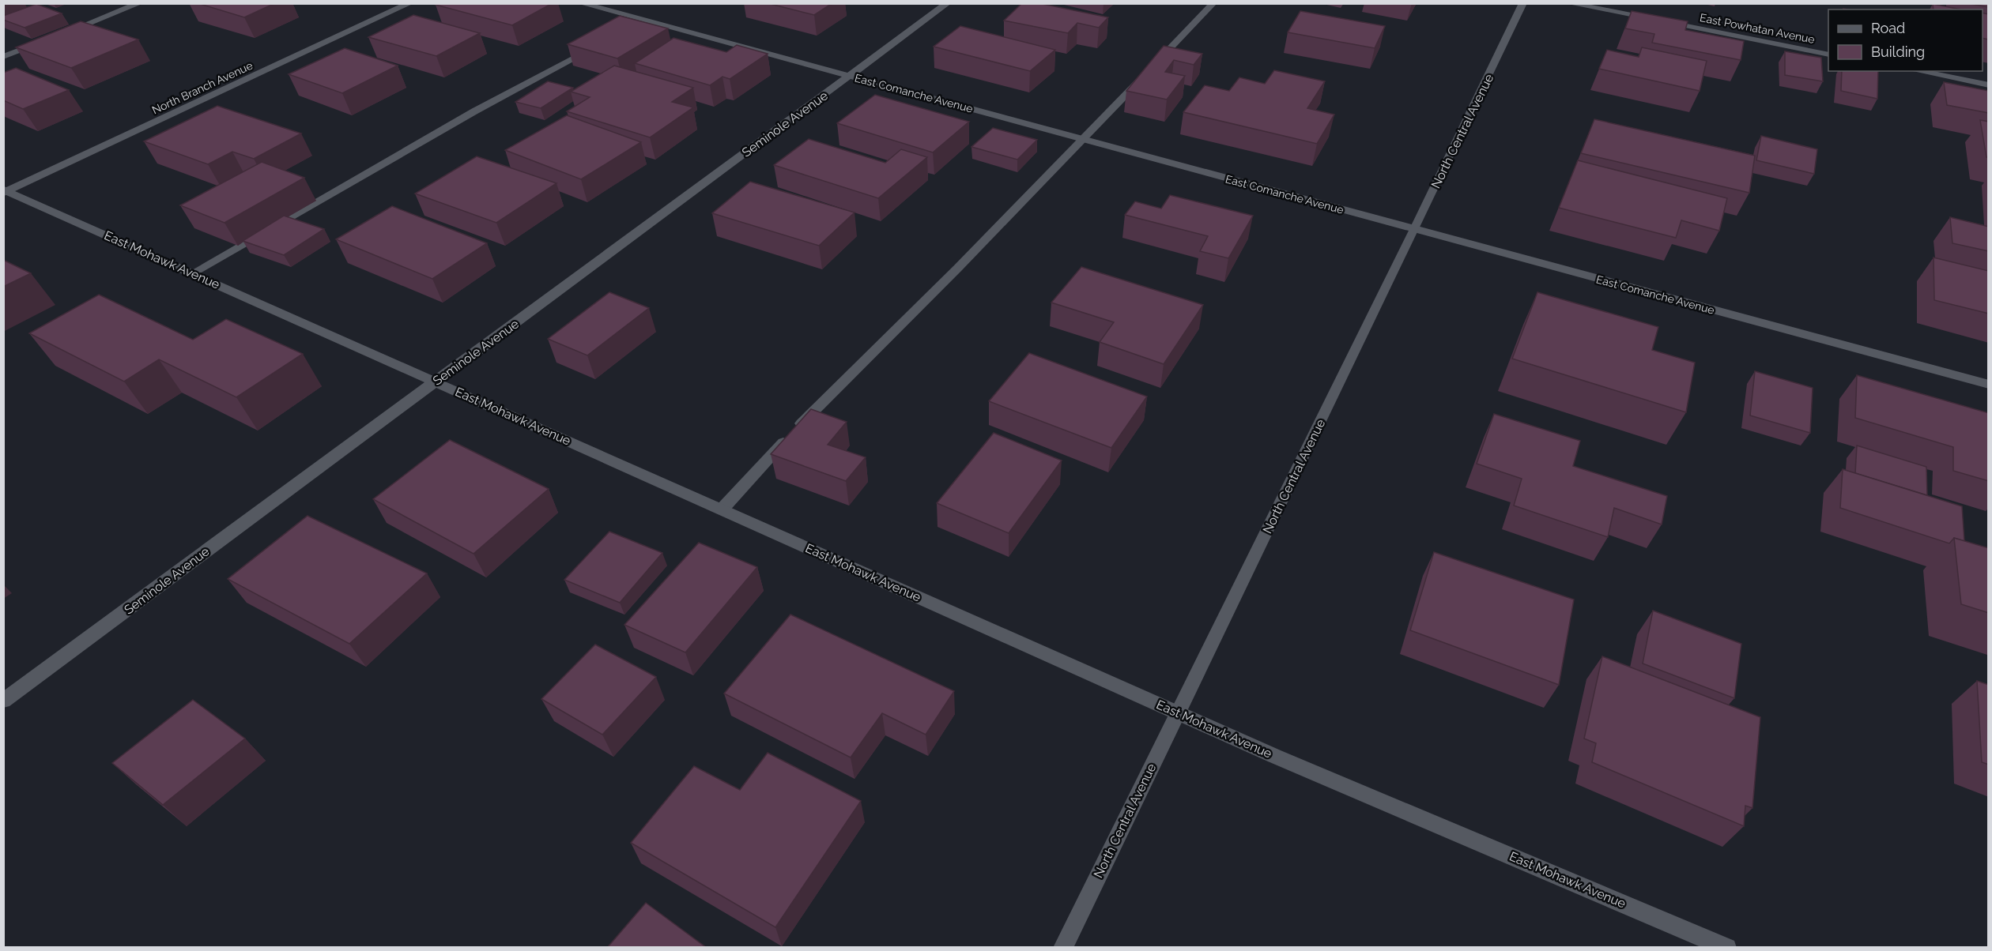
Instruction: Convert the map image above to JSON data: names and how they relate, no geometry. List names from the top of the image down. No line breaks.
{"streets":{"street":["East Powhatan Avenue","North Branch Avenue","East Comanche Avenue","Seminole Avenue","North Central Avenue","East Mohawk Avenue"]},"crossings":[["North Branch Avenue","East Mohawk Avenue"],["East Comanche Avenue","Seminole Avenue"],["East Comanche Avenue","North Central Avenue"],["Seminole Avenue","East Mohawk Avenue"],["North Central Avenue","East Mohawk Avenue"]],"legend":["Road","Building"]}
